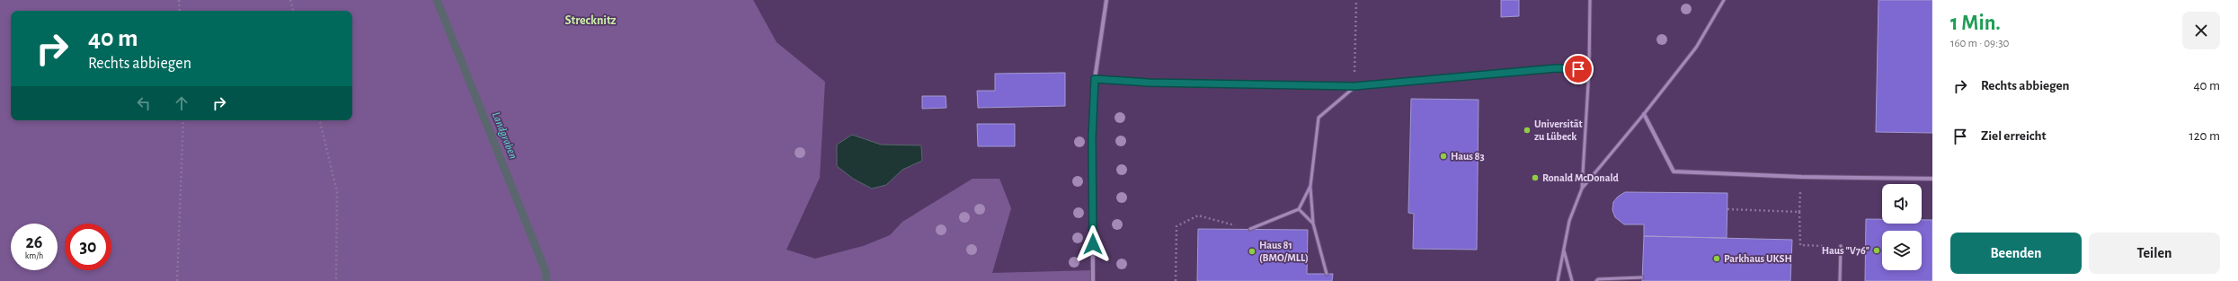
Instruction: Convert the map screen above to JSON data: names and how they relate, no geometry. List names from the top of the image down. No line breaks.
{"districts":["Strecknitz"],"water":["Landgraben"],"places":["Universität zu Lübeck","Haus 83","Ronald McDonald","Haus \"V76\"","Haus 81 (BMO/MLL)","Parkhaus UKSH"],"page":{"heading":["1 Min.","160 m · 09:30"],"turn":["40 m","Rechts abbiegen"],"list":[{"name":"Rechts abbiegen","value":"40 m"},{"name":"Ziel erreicht","value":"120 m"}],"speed":"26 km/h","limit":"30","buttons":["Beenden","Teilen"]}}
